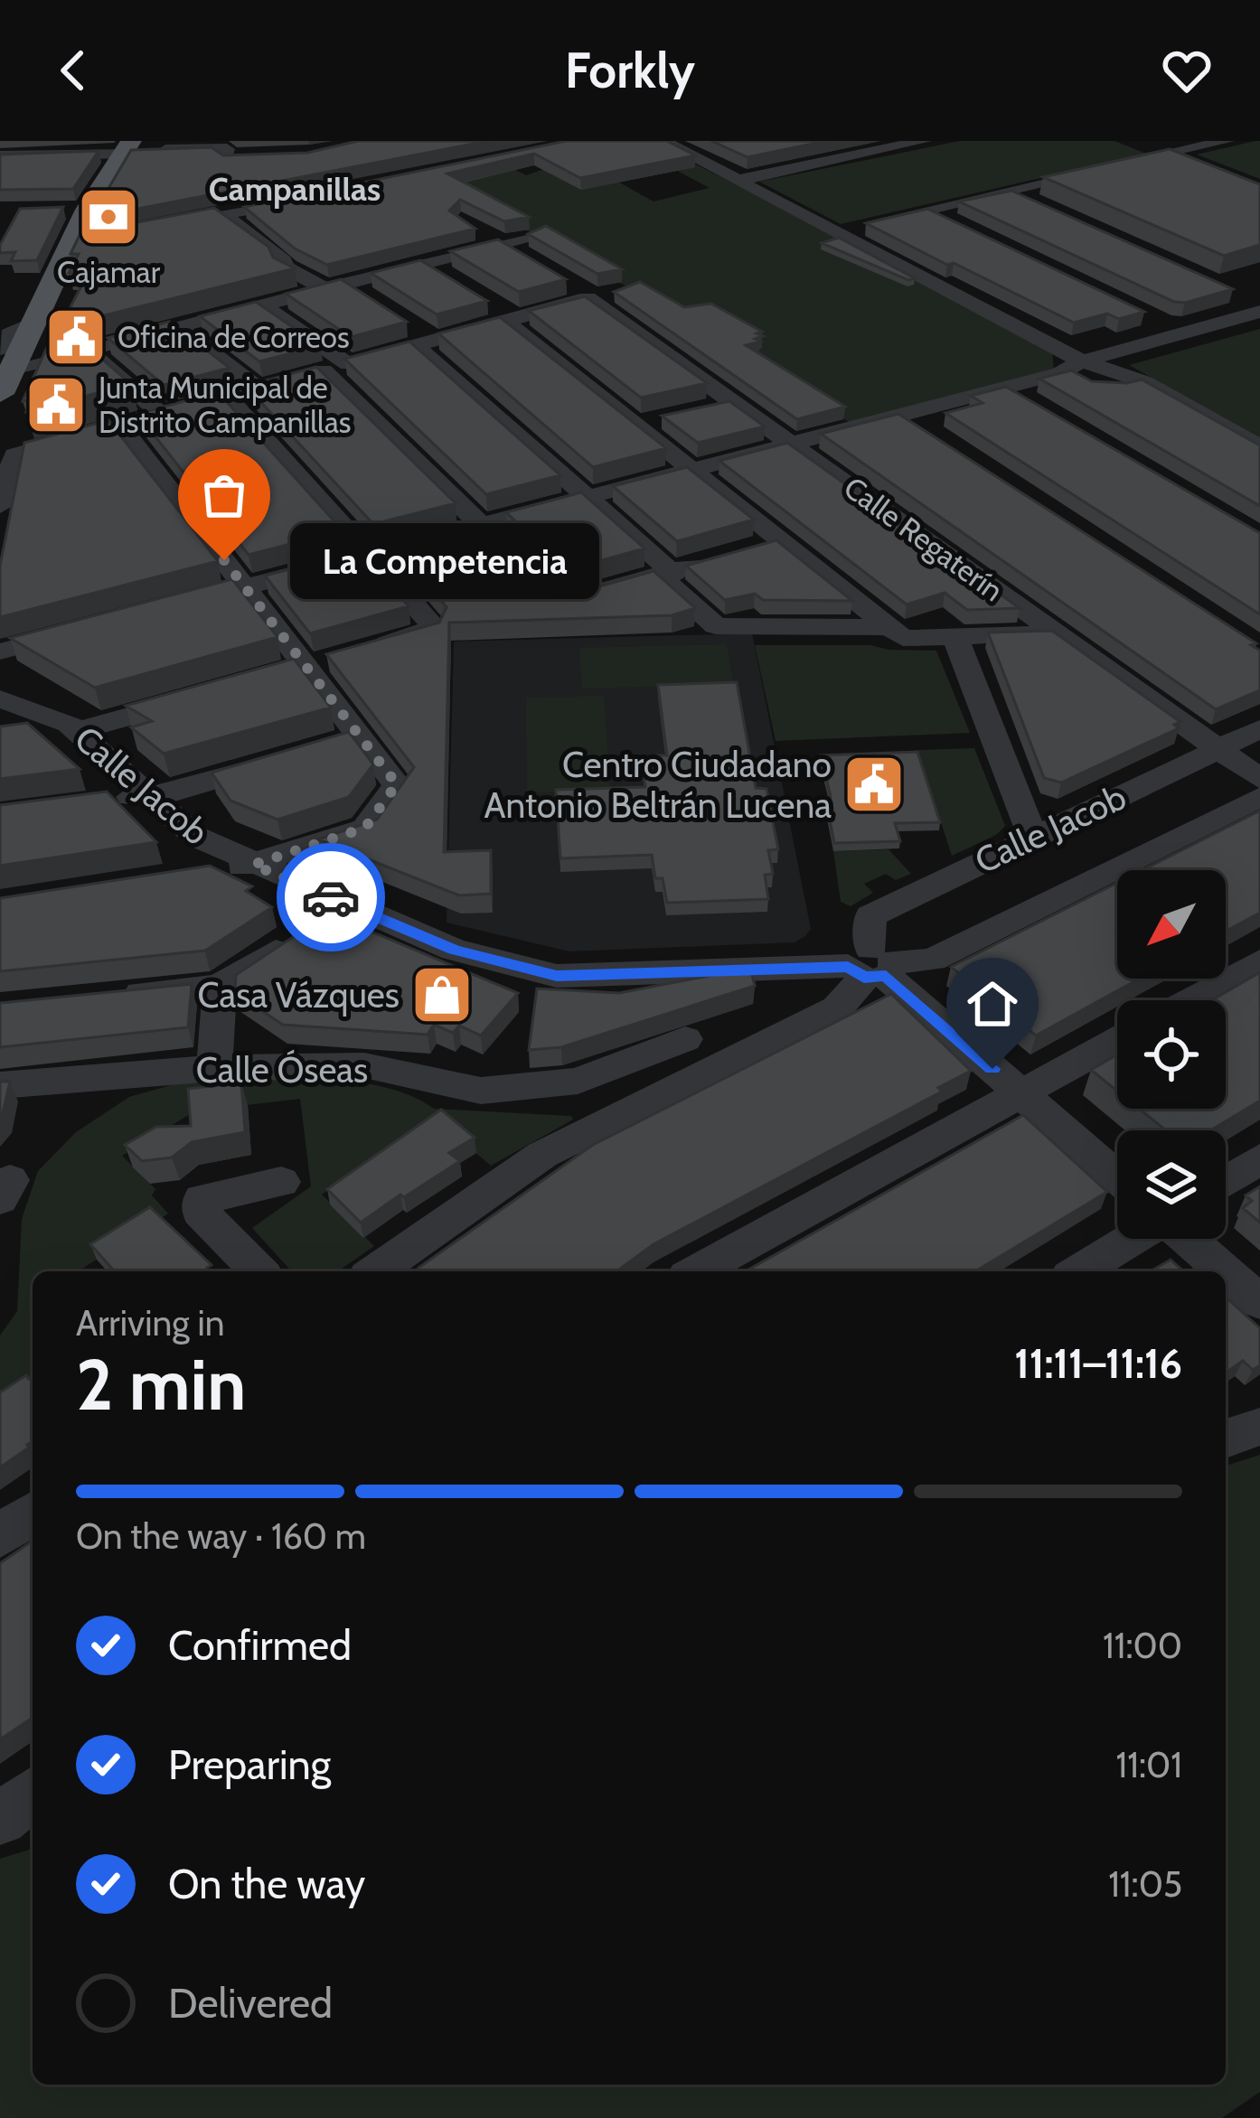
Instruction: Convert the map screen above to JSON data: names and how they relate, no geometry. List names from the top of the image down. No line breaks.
{"streets":{"street":["Calle Regaterín","Calle Jacob","Calle Óseas"]},"crossings":[["Calle Regaterín","Calle Jacob"]],"districts":["Campanillas"],"places":{"bank":["Cajamar"],"public building":["Oficina de Correos","Junta Municipal de Distrito Campanillas","Centro Ciudadano Antonio Beltrán Lucena"],"other":["La Competencia"],"shop":["Casa Vázques"]},"north":"bottom left","page":{"header":"Forkly","bubble":"La Competencia","heading":["2 min","Arriving in","11:11–11:16"],"bar":"On the way · 160 m","list":[["Confirmed","11:00"],["Preparing","11:01"],["On the way","11:05"],"Delivered"]}}
